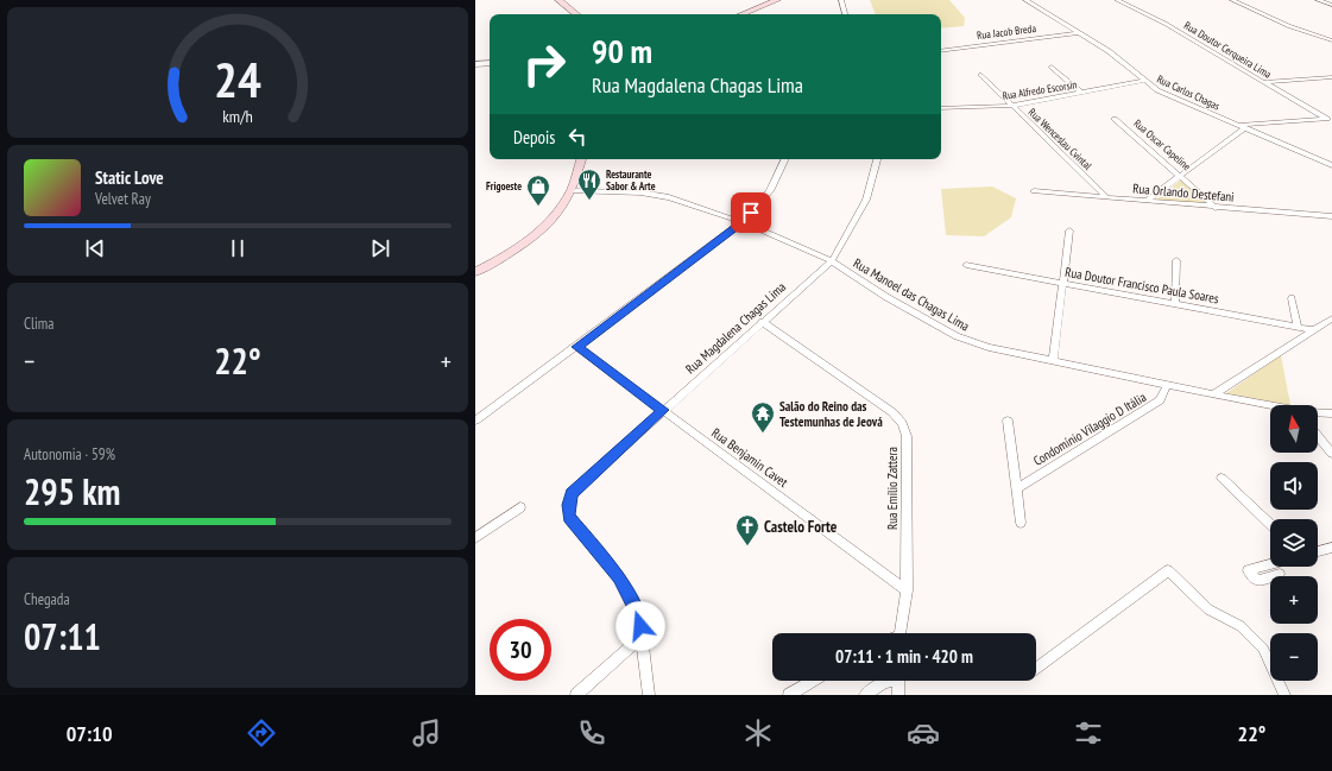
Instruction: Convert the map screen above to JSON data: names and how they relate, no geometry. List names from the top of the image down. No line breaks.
{"streets":{"street":["Rua Jacob Breda","Rua Doutor Cerqueira Lima","Rua Alfredo Escorsin","Rua Carlos Chagas","Rua Wenceslau Cvintal","Rua Oscar Capeline","Rua Orlando Destefani","Rua Doutor Francisco Paula Soares","Rua Manoel das Chagas Lima","Rua Magdalena Chagas Lima","Condomínio Vilaggio D Itália","Rua Benjamin Cavet","Rua Emílio Zattera"]},"crossings":[["Rua Jacob Breda","Rua Carlos Chagas"],["Rua Alfredo Escorsin","Rua Carlos Chagas"],["Rua Alfredo Escorsin","Rua Wenceslau Cvintal"],["Rua Wenceslau Cvintal","Rua Orlando Destefani"],["Rua Oscar Capeline","Rua Orlando Destefani"],["Rua Manoel das Chagas Lima","Rua Magdalena Chagas Lima"],["Rua Manoel das Chagas Lima","Condomínio Vilaggio D Itália"],["Rua Magdalena Chagas Lima","Rua Benjamin Cavet"],["Rua Magdalena Chagas Lima","Rua Emílio Zattera"],["Rua Benjamin Cavet","Rua Emílio Zattera"]],"places":{"restaurant":["Restaurante Sabor & Arte"],"shop":["Frigoeste"],"temple":["Salão do Reino das Testemunhas de Jeová"],"church":["Castelo Forte"]},"north":"top","page":{"turn":["90 m","Rua Magdalena Chagas Lima"],"then":"Depois","song":["Static Love","Velvet Ray"],"tile":["Clima",["Autonomia · 59%","295 km"],["Chegada","07:11"]],"heat":["−","22°","+"],"map_buttons":["+","−"],"limit":"30","trip":"07:11 · 1 min · 420 m","tabs":["07:10","22°"],"gauge":["24","km/h"]}}
